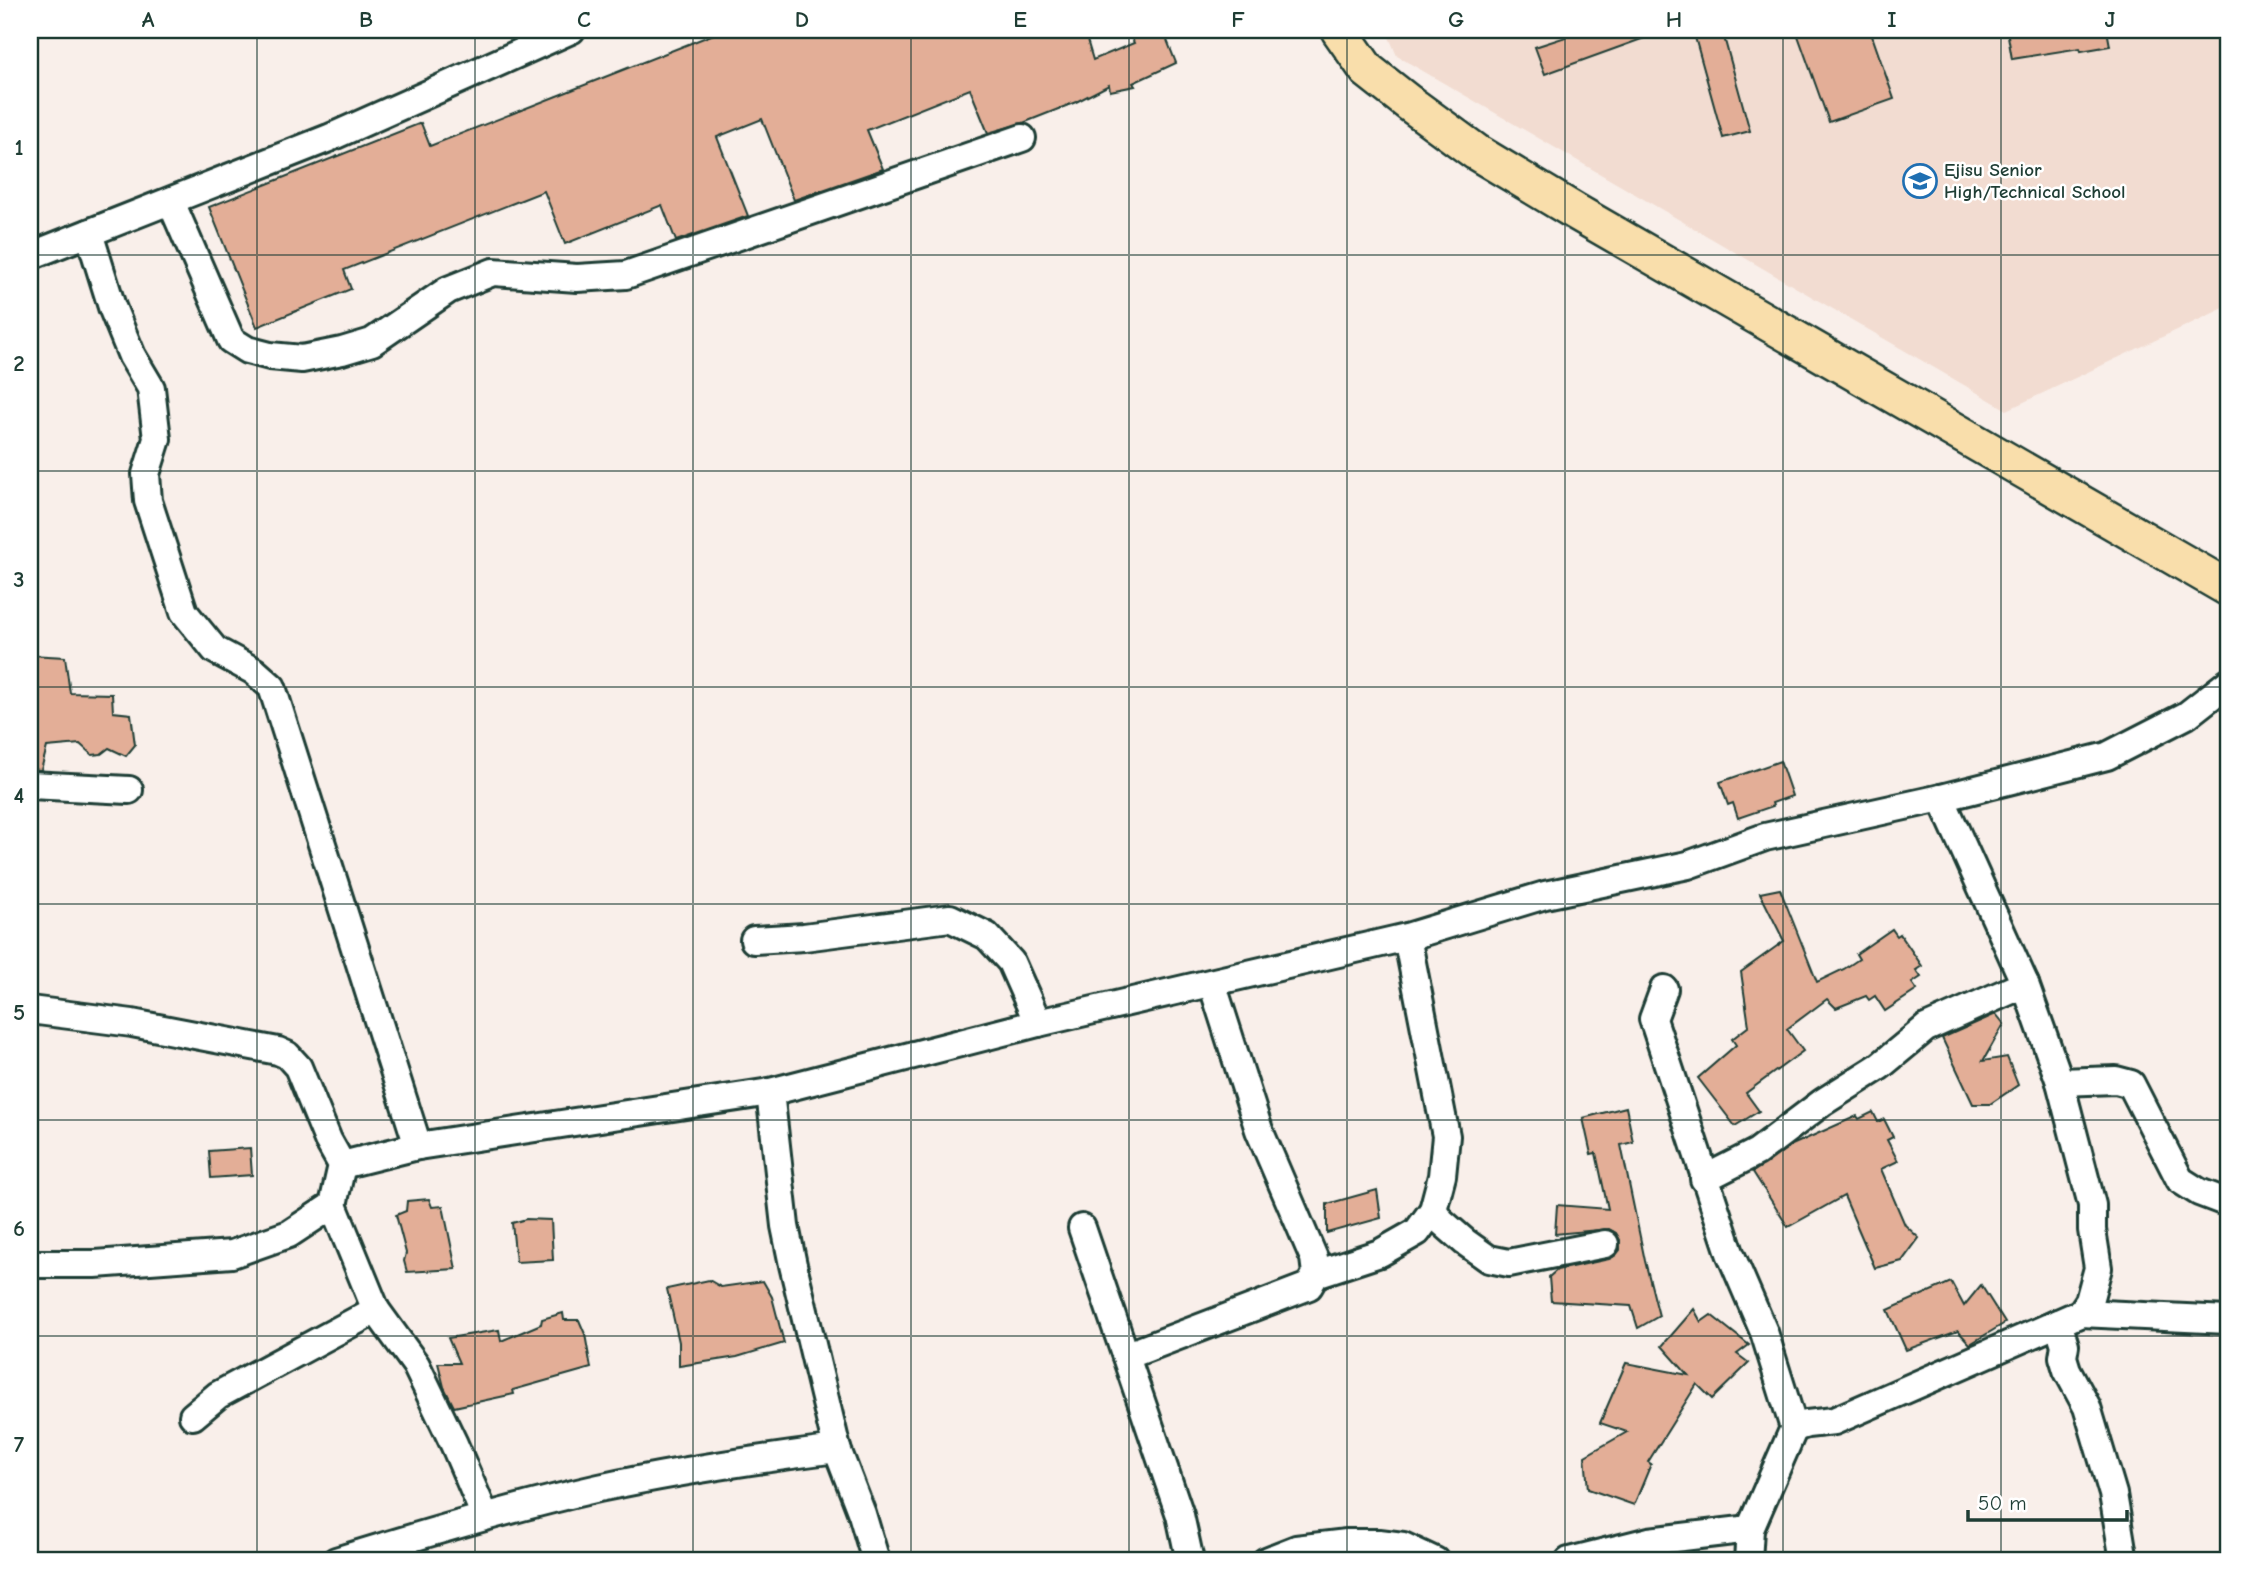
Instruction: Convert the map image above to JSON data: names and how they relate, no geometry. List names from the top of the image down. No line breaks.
{"places":{"school or university":["Ejisu Senior High/Technical School"]},"scale_bar":"50 m","grid":{"columns":["A","B","C","D","E","F","G","H","I","J"],"rows":["1","2","3","4","5","6","7"]}}
